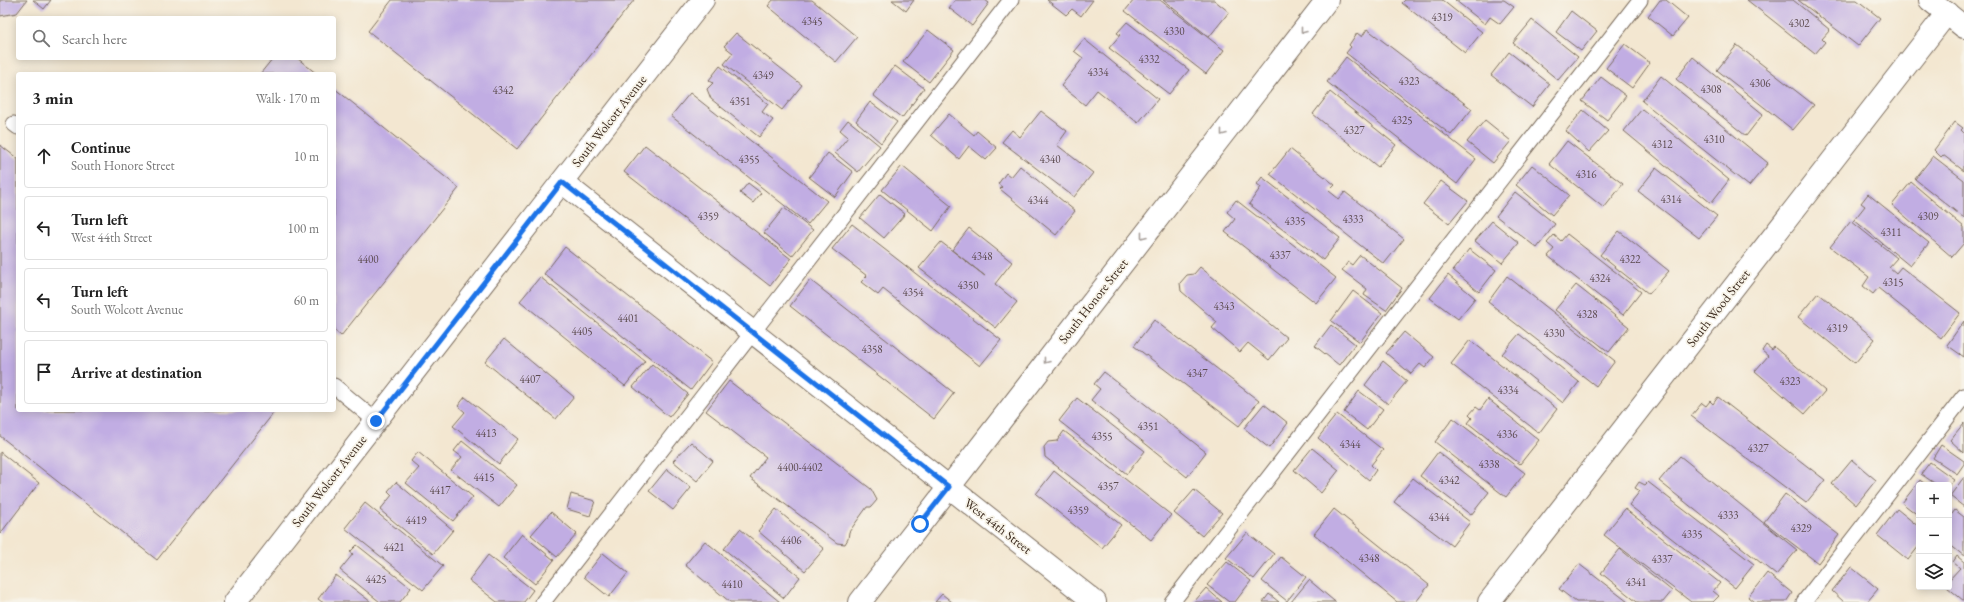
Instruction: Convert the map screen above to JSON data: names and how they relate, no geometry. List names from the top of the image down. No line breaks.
{"streets":{"street":["South Wolcott Avenue","South Honore Street","South Wood Street","West 44th Street"]},"crossings":[["South Wolcott Avenue","West 44th Street"],["South Honore Street","West 44th Street"]],"one_way":["South Honore Street"],"house_numbers":["4319","4345","4302","4330","4332","4334","4349","4323","4306","4308","4342","4351","4325","4327","4310","4312","4355","4340","4316","4314","4344","4359","4309","4333","4335","4311","4337","4348","4400","4322","4324","4315","4350","4354","4343","4328","4401","4319","4405","4330","4358","4347","4407","4323","4334","4351","4413","4336","4355","4344","4327","4338","4400-4402","4415","4342","4357","4417","4359","4333","4344","4419","4329","4335","4406","4421","4348","4337","4425","4341","4410"],"page":{"search":"Search here","heading":["3 min","Walk · 170 m"],"list":[["Continue","South Honore Street","10 m"],["Turn left","West 44th Street","100 m"],["Turn left","South Wolcott Avenue","60 m"],"Arrive at destination"],"map_buttons":["+","−"]}}
